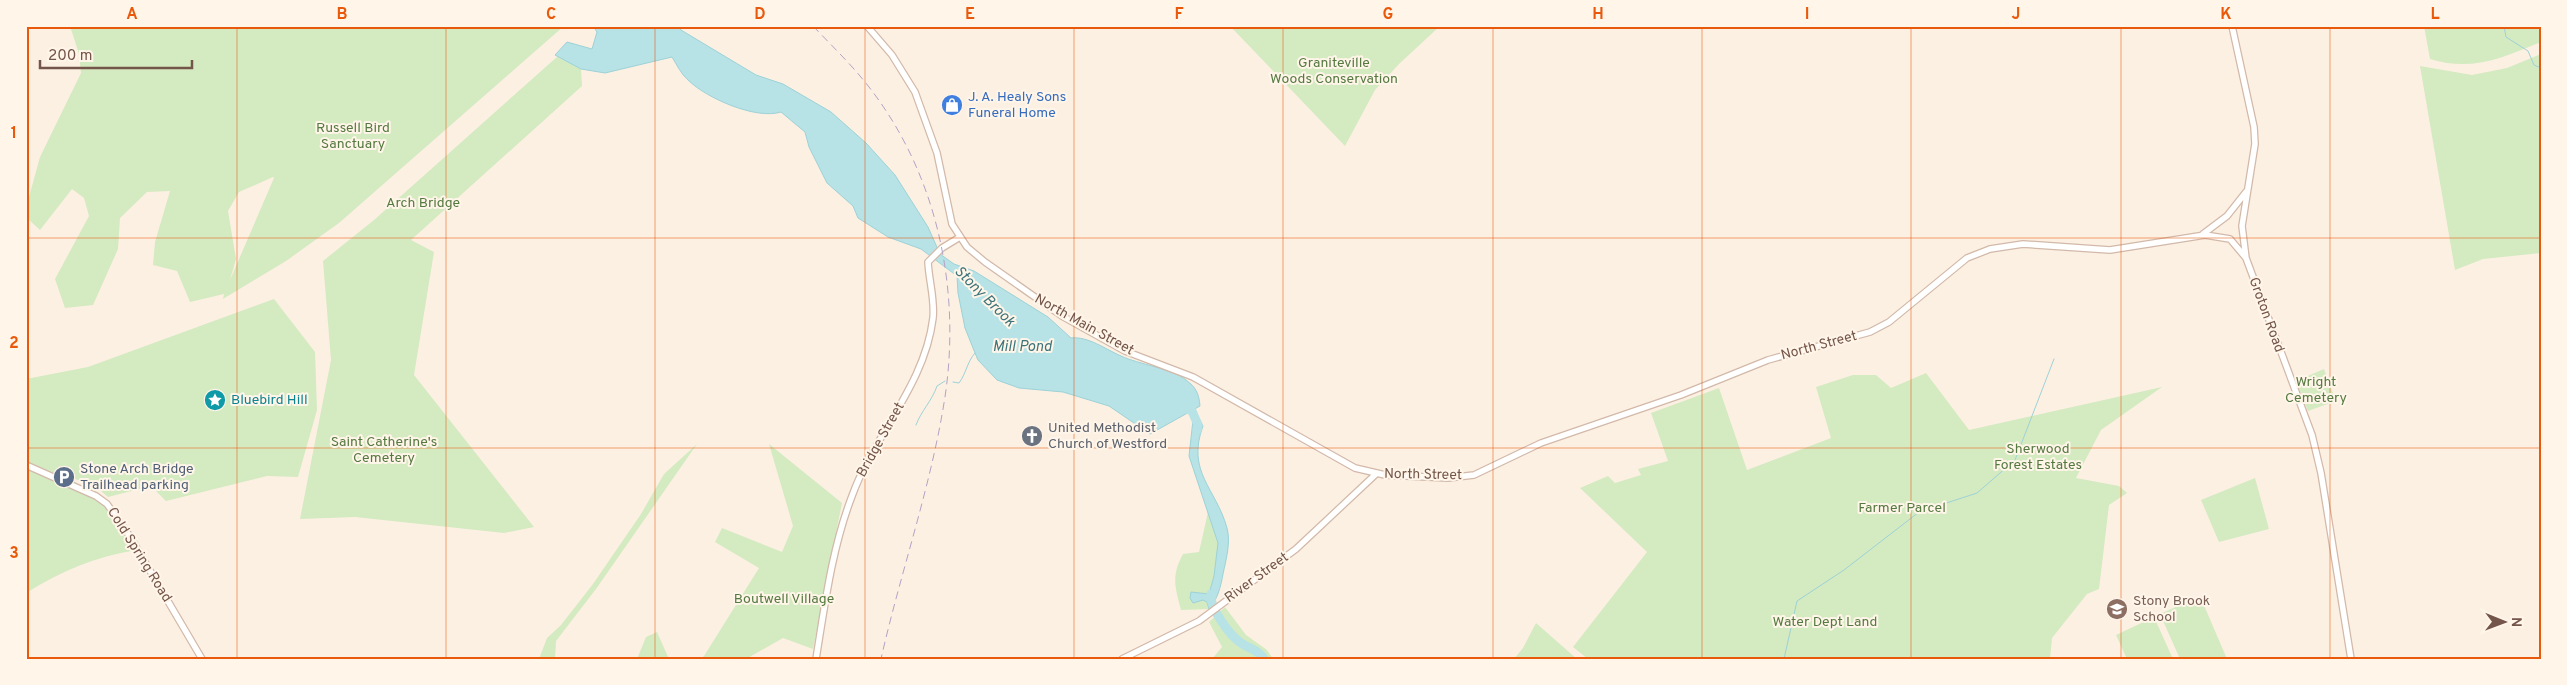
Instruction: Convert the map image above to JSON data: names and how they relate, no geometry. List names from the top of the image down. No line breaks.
{"streets":{"main road":["Groton Road","North Main Street","North Street","Bridge Street","Cold Spring Road","River Street"]},"crossings":[["Groton Road","North Street"],["North Main Street","North Street"],["North Main Street","Bridge Street"],["North Main Street","River Street"],["North Street","River Street"]],"water":["Stony Brook","Mill Pond"],"parks":["Graniteville Woods Conservation","Russell Bird Sanctuary","Arch Bridge","Wright Cemetery","Saint Catherine's Cemetery","Sherwood Forest Estates","Farmer Parcel","Boutwell Village","Water Dept Land"],"places":{"shop":["J. A. Healy Sons Funeral Home"],"place":["Bluebird Hill"],"church":["United Methodist Church of Westford"],"parking":["Stone Arch Bridge Trailhead parking"],"school or university":["Stony Brook School"]},"scale_bar":"200 m","north":"right","grid":{"columns":["A","B","C","D","E","F","G","H","I","J","K","L"],"rows":["1","2","3"]}}
